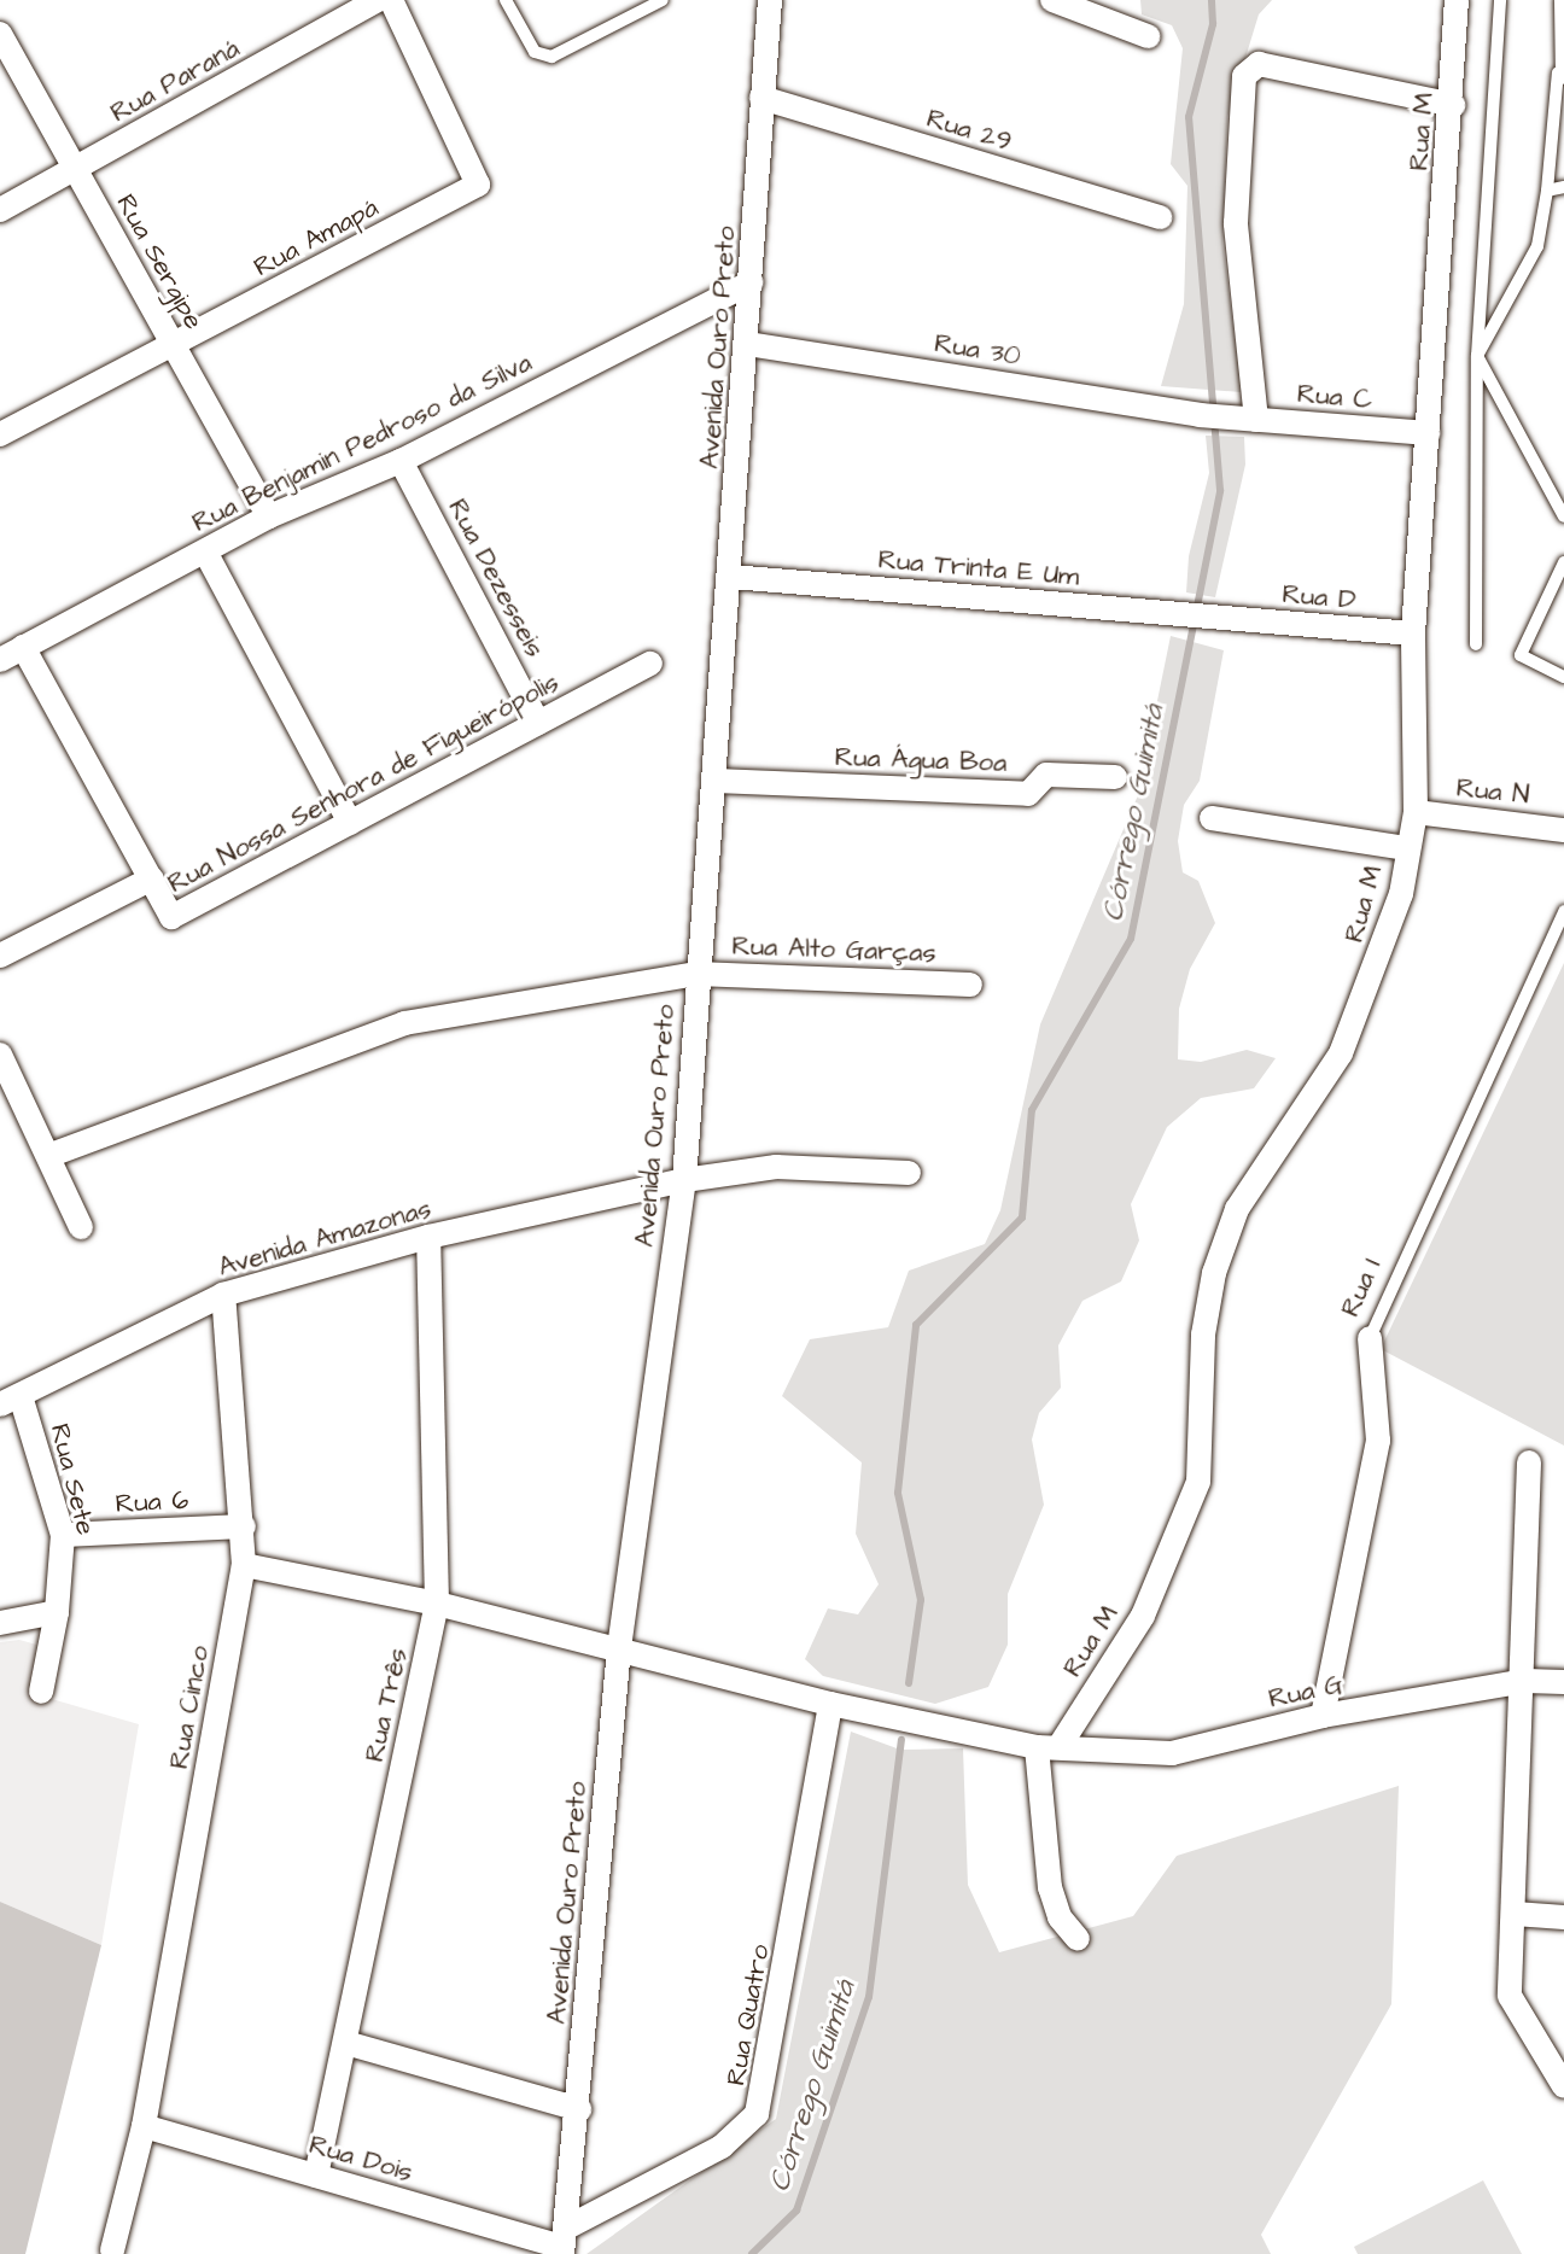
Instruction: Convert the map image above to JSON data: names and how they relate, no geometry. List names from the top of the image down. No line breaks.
{"streets":{"street":["Rua Paraná","Rua 29","Rua M","Rua Amapá","Rua Sergipe","Avenida Ouro Preto","Rua 30","Rua C","Rua Benjamin Pedroso da Silva","Rua Trinta E Um","Rua Dezesseis","Rua D","Rua Água Boa","Rua Nossa Senhora de Figueirópolis","Rua N","Rua Alto Garças","Avenida Amazonas","Rua I","Rua Sete","Rua 6","Rua G","Rua Três","Rua Cinco","Rua Quatro","Rua Dois"]},"crossings":[["Rua Paraná","Rua Sergipe"],["Rua 29","Avenida Ouro Preto"],["Rua M","Rua C"],["Rua M","Rua D"],["Rua M","Rua N"],["Rua M","Rua G"],["Rua Amapá","Rua Sergipe"],["Rua Sergipe","Rua Benjamin Pedroso da Silva"],["Avenida Ouro Preto","Rua 30"],["Avenida Ouro Preto","Rua Benjamin Pedroso da Silva"],["Avenida Ouro Preto","Rua Trinta E Um"],["Avenida Ouro Preto","Rua Água Boa"],["Avenida Ouro Preto","Rua Alto Garças"],["Avenida Ouro Preto","Avenida Amazonas"],["Avenida Ouro Preto","Rua Quatro"],["Avenida Ouro Preto","Rua Dois"],["Rua 30","Rua C"],["Rua Benjamin Pedroso da Silva","Rua Dezesseis"],["Rua Benjamin Pedroso da Silva","Rua Nossa Senhora de Figueirópolis"],["Rua Trinta E Um","Rua D"],["Rua Dezesseis","Rua Nossa Senhora de Figueirópolis"],["Avenida Amazonas","Rua Sete"],["Avenida Amazonas","Rua Três"],["Avenida Amazonas","Rua Cinco"],["Rua I","Rua G"],["Rua Sete","Rua 6"],["Rua 6","Rua Cinco"],["Rua Três","Rua Dois"],["Rua Cinco","Rua Dois"],["Rua Quatro","Rua Dois"]],"water":["Córrego Guimitá"]}
